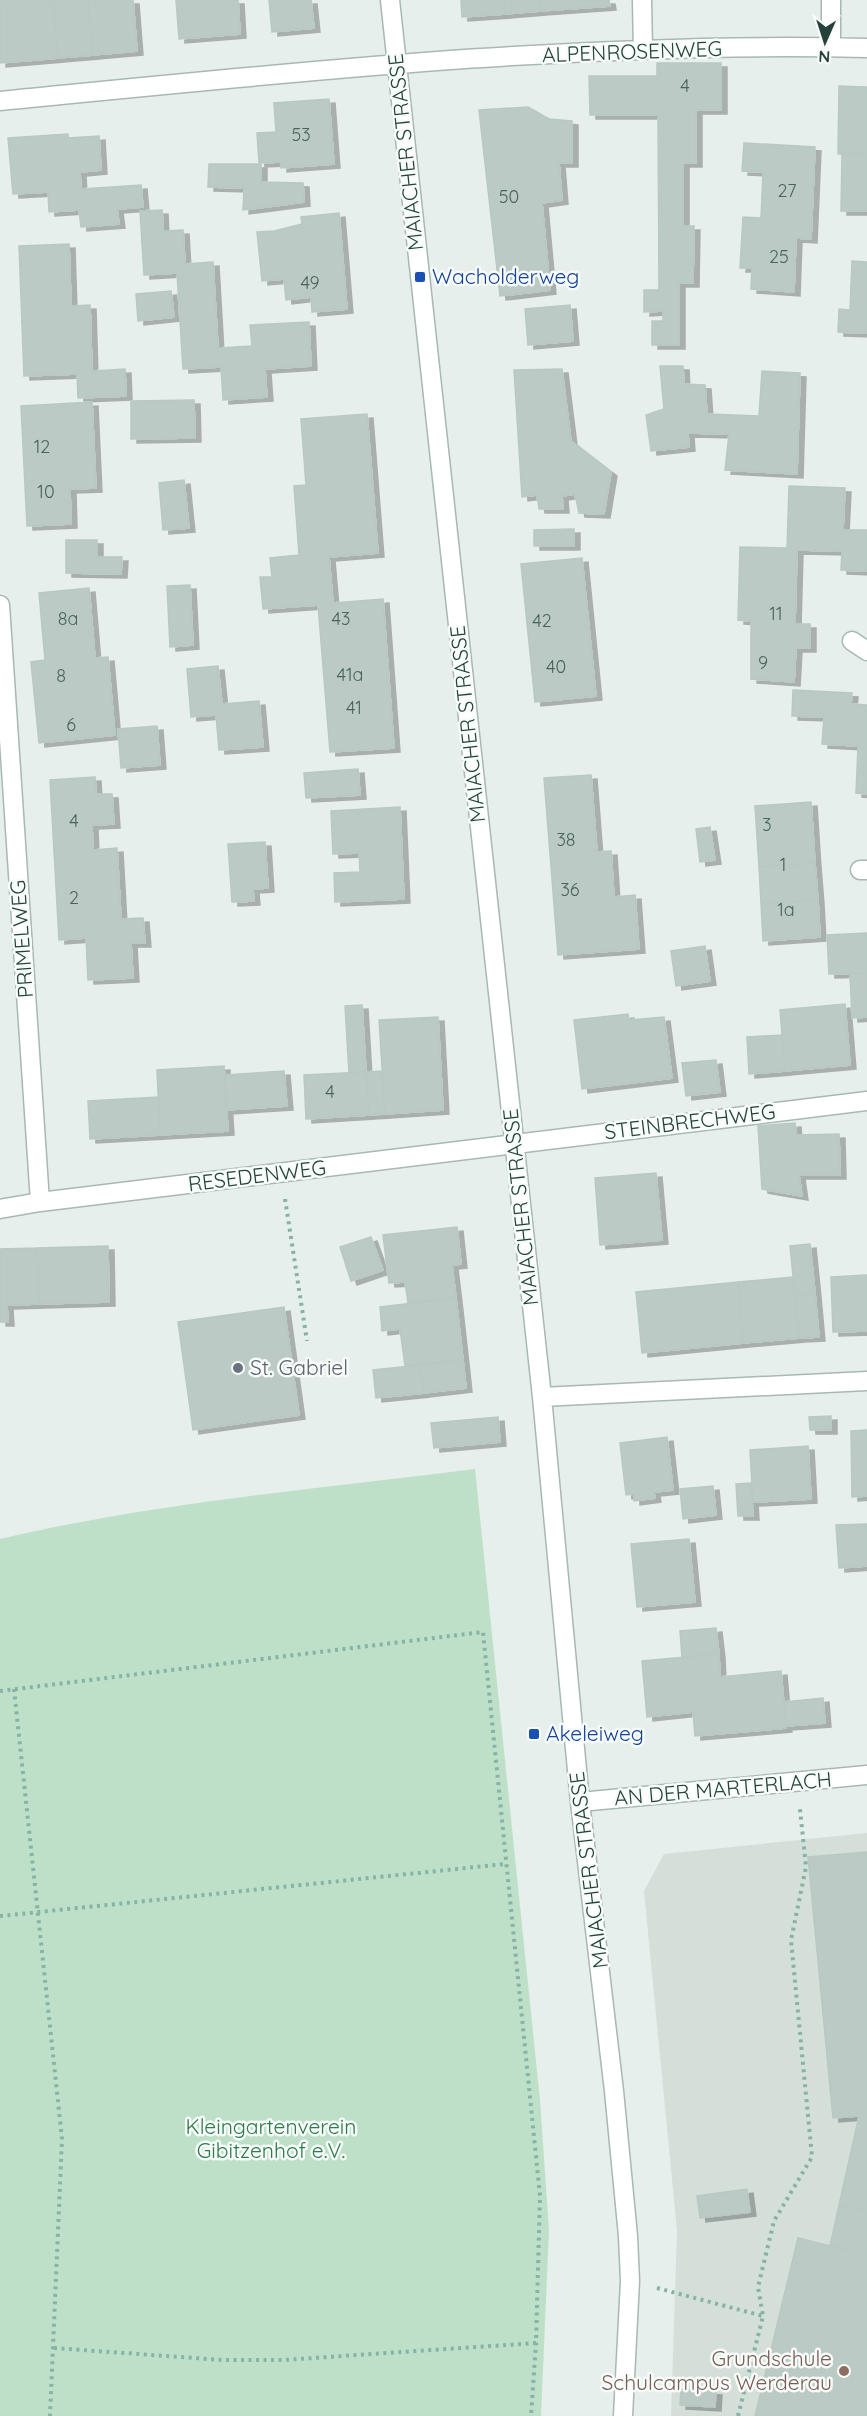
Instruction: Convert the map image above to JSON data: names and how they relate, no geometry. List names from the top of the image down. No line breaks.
{"streets":{"street":["ALPENROSENWEG","MAIACHER STRASSE","PRIMELWEG","STEINBRECHWEG","RESEDENWEG","AN DER MARTERLACH"]},"crossings":[["ALPENROSENWEG","MAIACHER STRASSE"],["MAIACHER STRASSE","STEINBRECHWEG"],["MAIACHER STRASSE","RESEDENWEG"],["MAIACHER STRASSE","AN DER MARTERLACH"],["PRIMELWEG","RESEDENWEG"],["STEINBRECHWEG","RESEDENWEG"]],"parks":["Kleingartenverein Gibitzenhof e.V."],"places":{"transit":["Wacholderweg","Akeleiweg"],"other":["St. Gabriel","Grundschule Schulcampus Werderau"]},"house_numbers":["4","53","27","50","25","49","12","10","11","8a","43","42","9","40","41a","8","41","6","4","3","38","1","36","2","1a","4"],"north":"bottom"}
